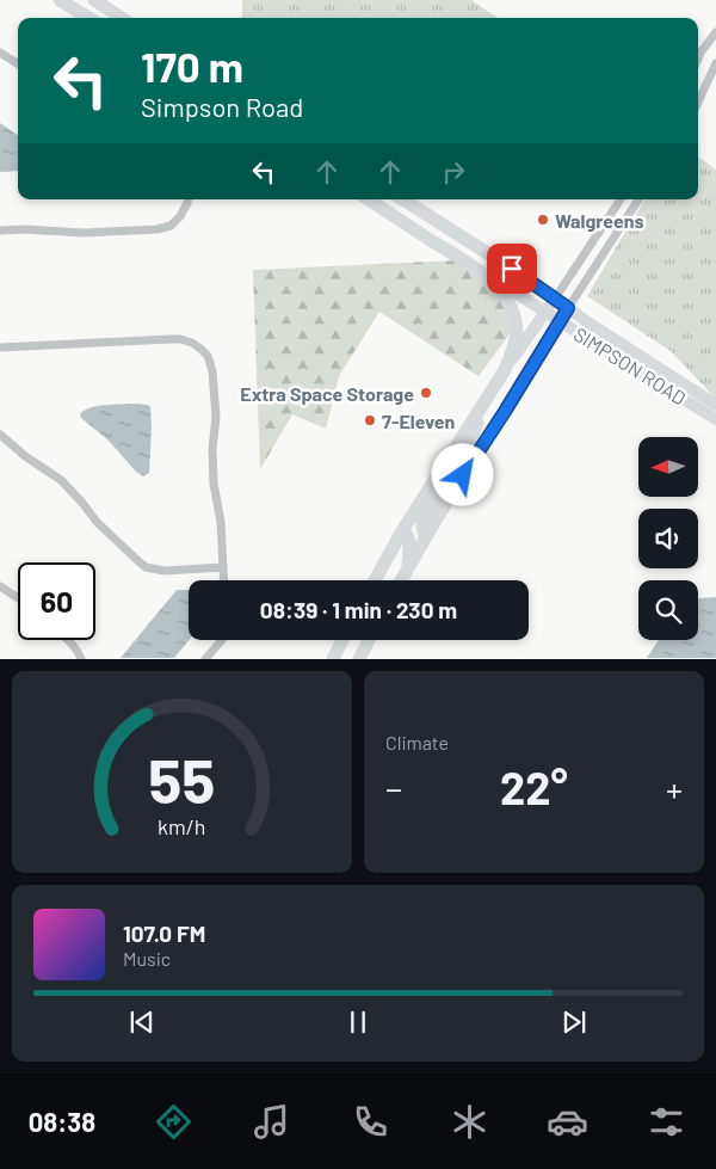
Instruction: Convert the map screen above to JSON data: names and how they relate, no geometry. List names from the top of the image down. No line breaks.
{"streets":{"main road":["SIMPSON ROAD"]},"places":["Walgreens","Extra Space Storage","7-Eleven"],"north":"left","page":{"turn":["170 m","Simpson Road"],"limit":"60","trip":"08:39 · 1 min · 230 m","tile":"Climate","heat":["−","22°","+"],"song":["107.0 FM","Music"],"tabs":"08:38","gauge":["55","km/h"]}}
